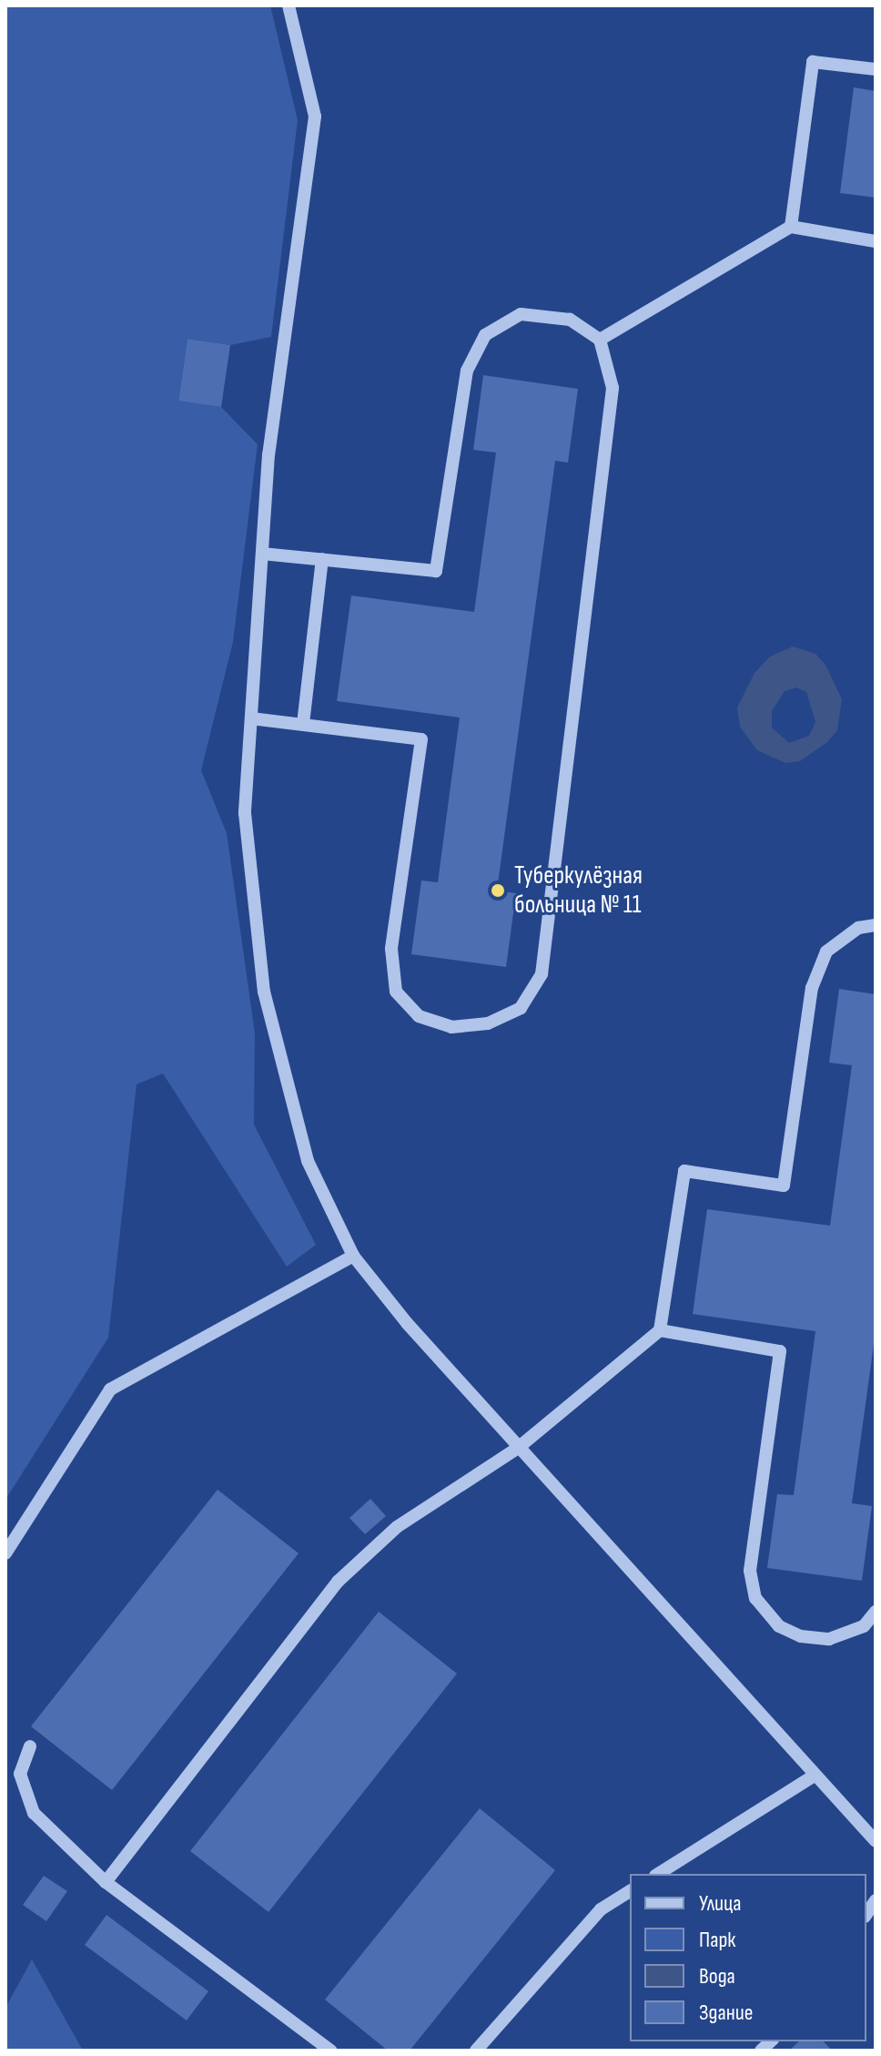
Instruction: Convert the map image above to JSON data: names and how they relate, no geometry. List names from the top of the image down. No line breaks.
{"places":["Туберкулёзная больница № 11"],"legend":["Улица","Парк","Вода","Здание"]}
